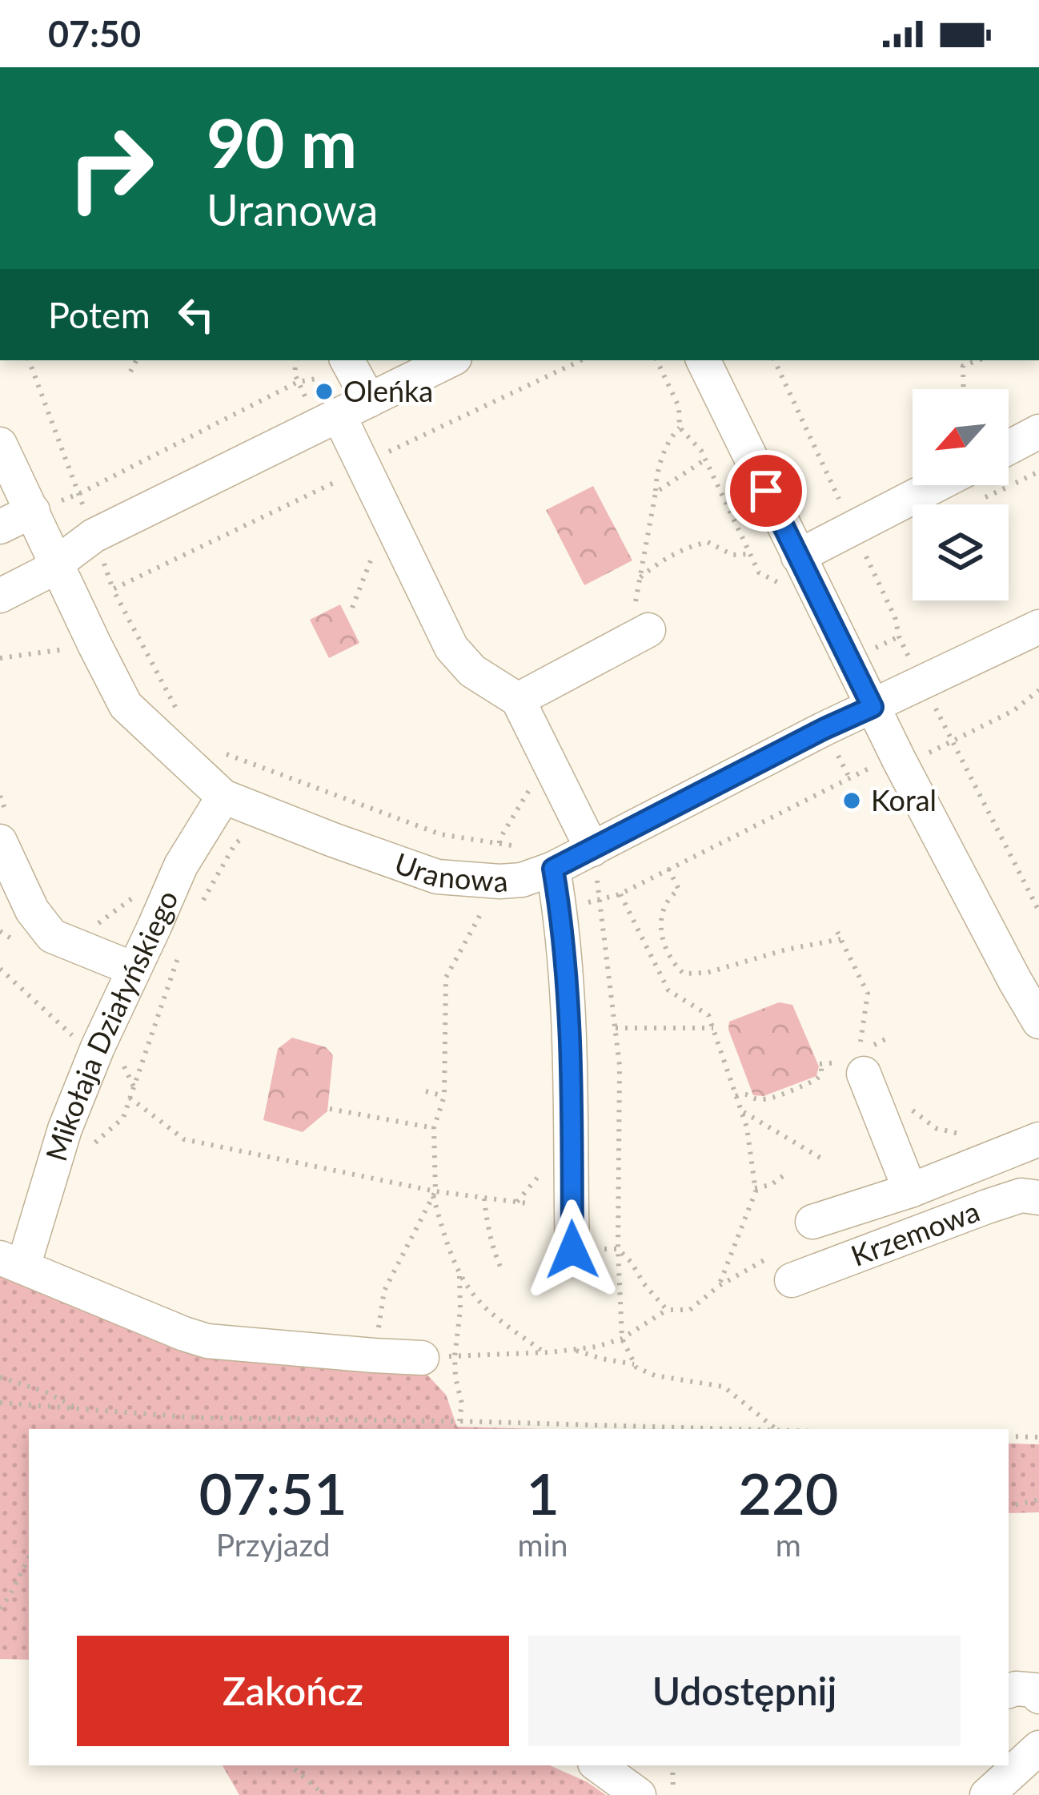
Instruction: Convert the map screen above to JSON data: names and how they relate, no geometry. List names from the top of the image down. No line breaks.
{"streets":{"street":["Uranowa","Mikołaja Działyńskiego","Krzemowa"]},"crossings":[["Uranowa","Mikołaja Działyńskiego"]],"places":["Oleńka","Koral"],"north":"bottom left","page":{"status":"07:50","turn":["90 m","Uranowa"],"then":"Potem","eta":["07:51","Przyjazd","1","min","220","m"],"buttons":["Zakończ","Udostępnij"]}}
